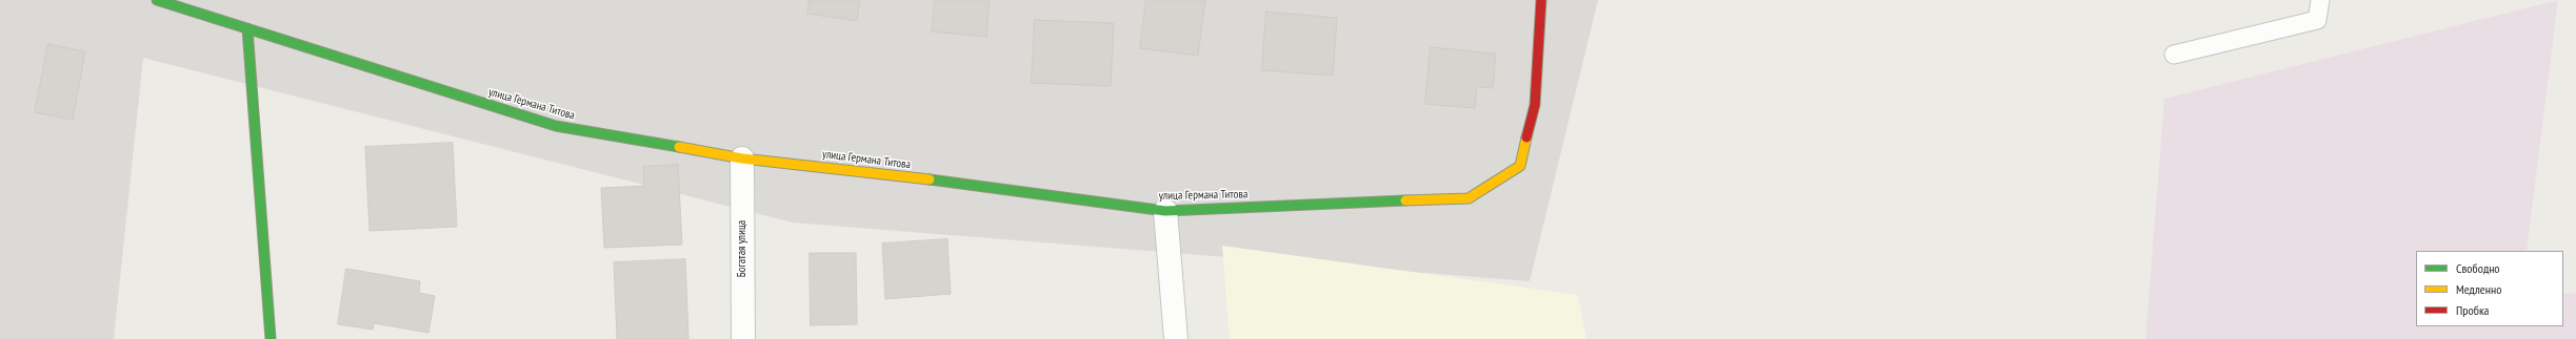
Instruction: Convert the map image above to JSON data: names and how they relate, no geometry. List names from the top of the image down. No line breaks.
{"streets":{"street":["улица Германа Титова","Богатая улица"]},"crossings":[["улица Германа Титова","Богатая улица"]],"legend":["Свободно","Медленно","Пробка"]}
